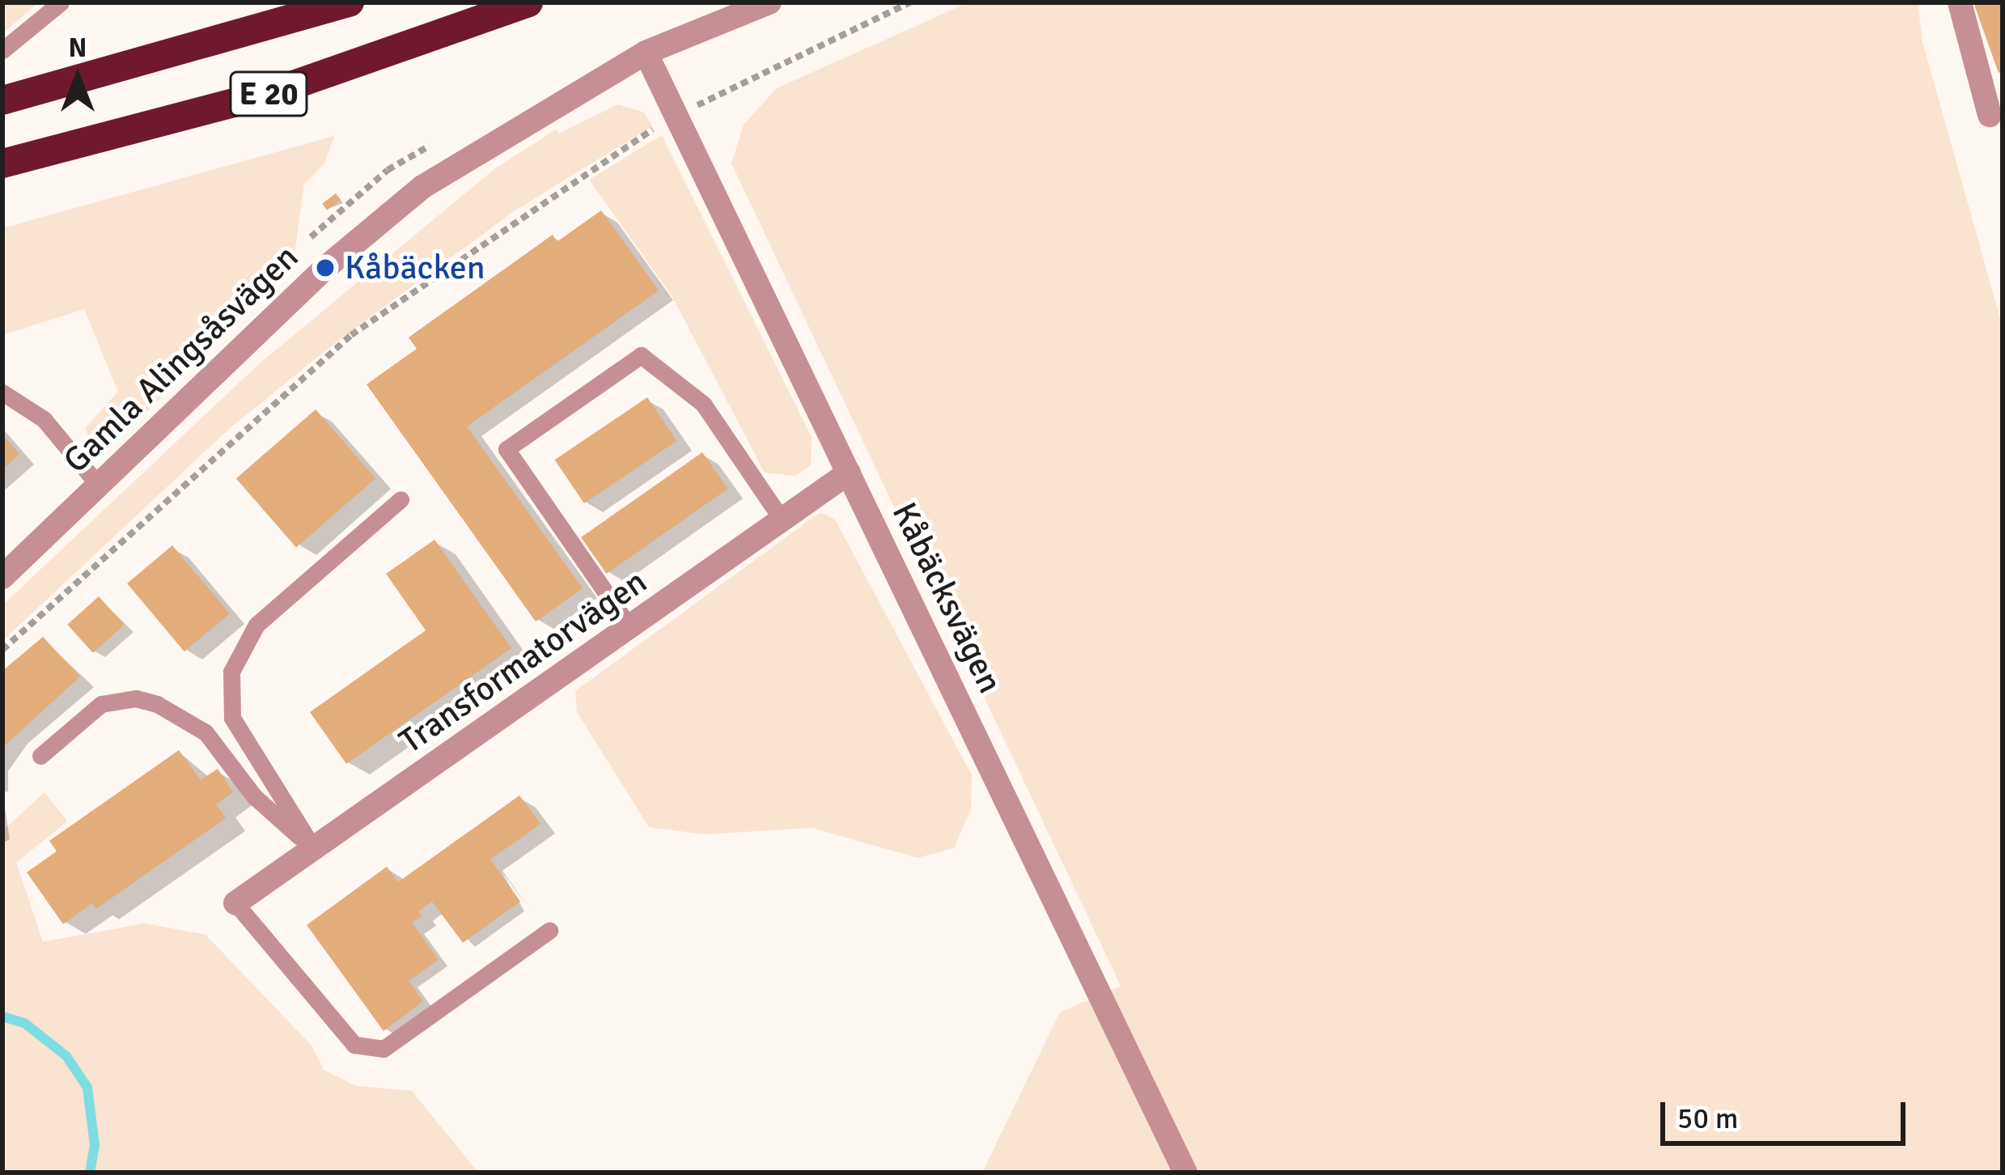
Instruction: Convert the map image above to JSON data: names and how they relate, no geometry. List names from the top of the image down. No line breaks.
{"streets":{"highway":["E 20"],"street":["Gamla Alingsåsvägen","Kåbäcksvägen","Transformatorvägen"]},"crossings":[["Gamla Alingsåsvägen","Kåbäcksvägen"],["Kåbäcksvägen","Transformatorvägen"]],"places":["Kåbäcken"],"scale_bar":"50 m","north":"top"}
